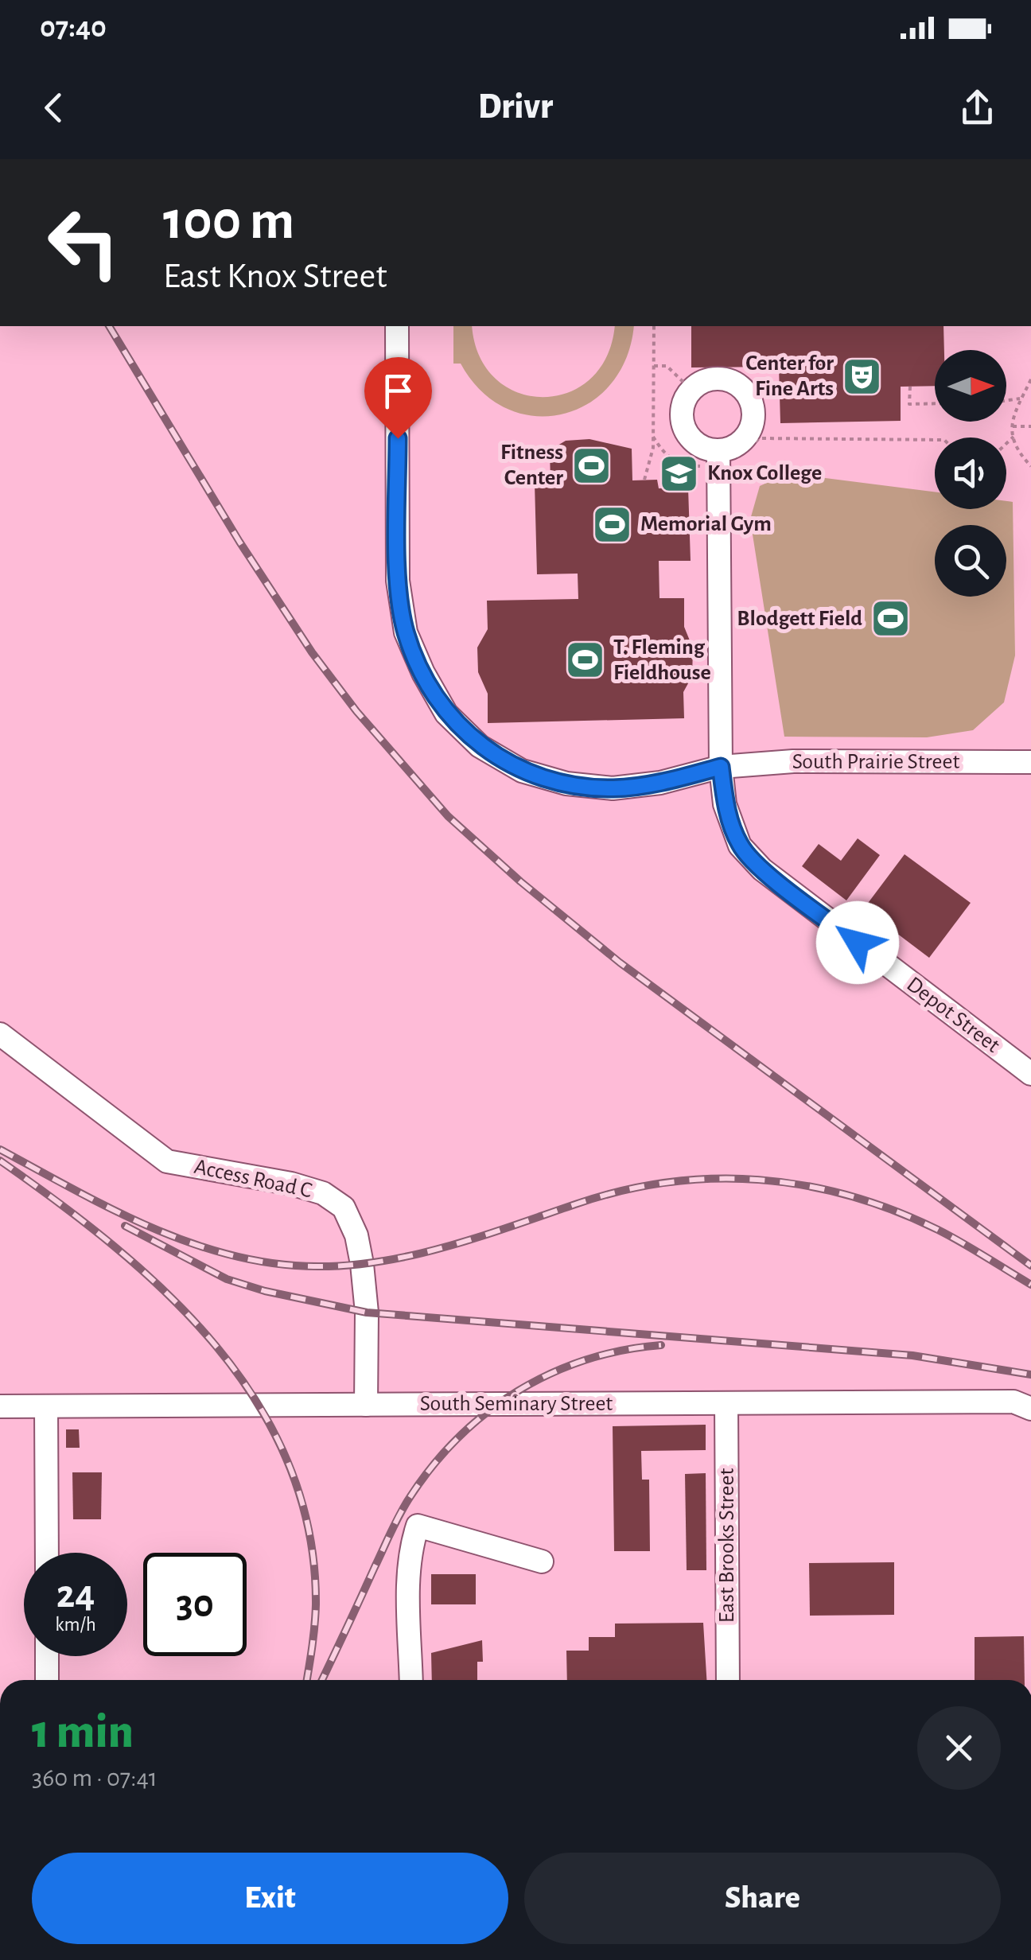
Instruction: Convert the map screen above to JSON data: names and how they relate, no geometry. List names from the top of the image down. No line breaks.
{"streets":{"street":["South Prairie Street","Depot Street","Access Road C","South Seminary Street","East Brooks Street"]},"crossings":[["South Prairie Street","Depot Street"],["Access Road C","South Seminary Street"],["South Seminary Street","East Brooks Street"]],"places":{"theatre":["Center for Fine Arts"],"sports":["Fitness Center","Memorial Gym","Blodgett Field","T. Fleming Fieldhouse"],"school or university":["Knox College"]},"north":"right","page":{"status":"07:40","header":"Drivr","turn":["100 m","East Knox Street"],"speed":"24 km/h","limit":"30","heading":["1 min","360 m · 07:41"],"buttons":["Exit","Share"]}}
